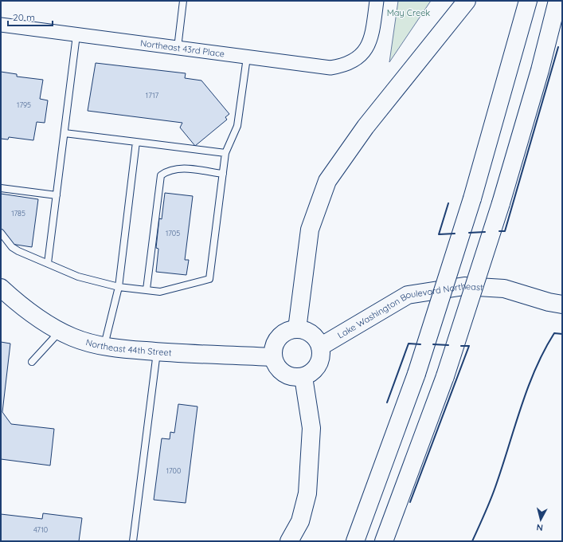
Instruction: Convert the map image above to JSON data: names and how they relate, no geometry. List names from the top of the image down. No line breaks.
{"streets":{"main road":["Lake Washington Boulevard Northeast","Northeast 44th Street"],"street":["Northeast 43rd Place"]},"crossings":[["Lake Washington Boulevard Northeast","Northeast 44th Street"]],"parks":["May Creek"],"house_numbers":["1717","1795","1785","1705","1700","4710"],"scale_bar":"20 m","north":"bottom"}
